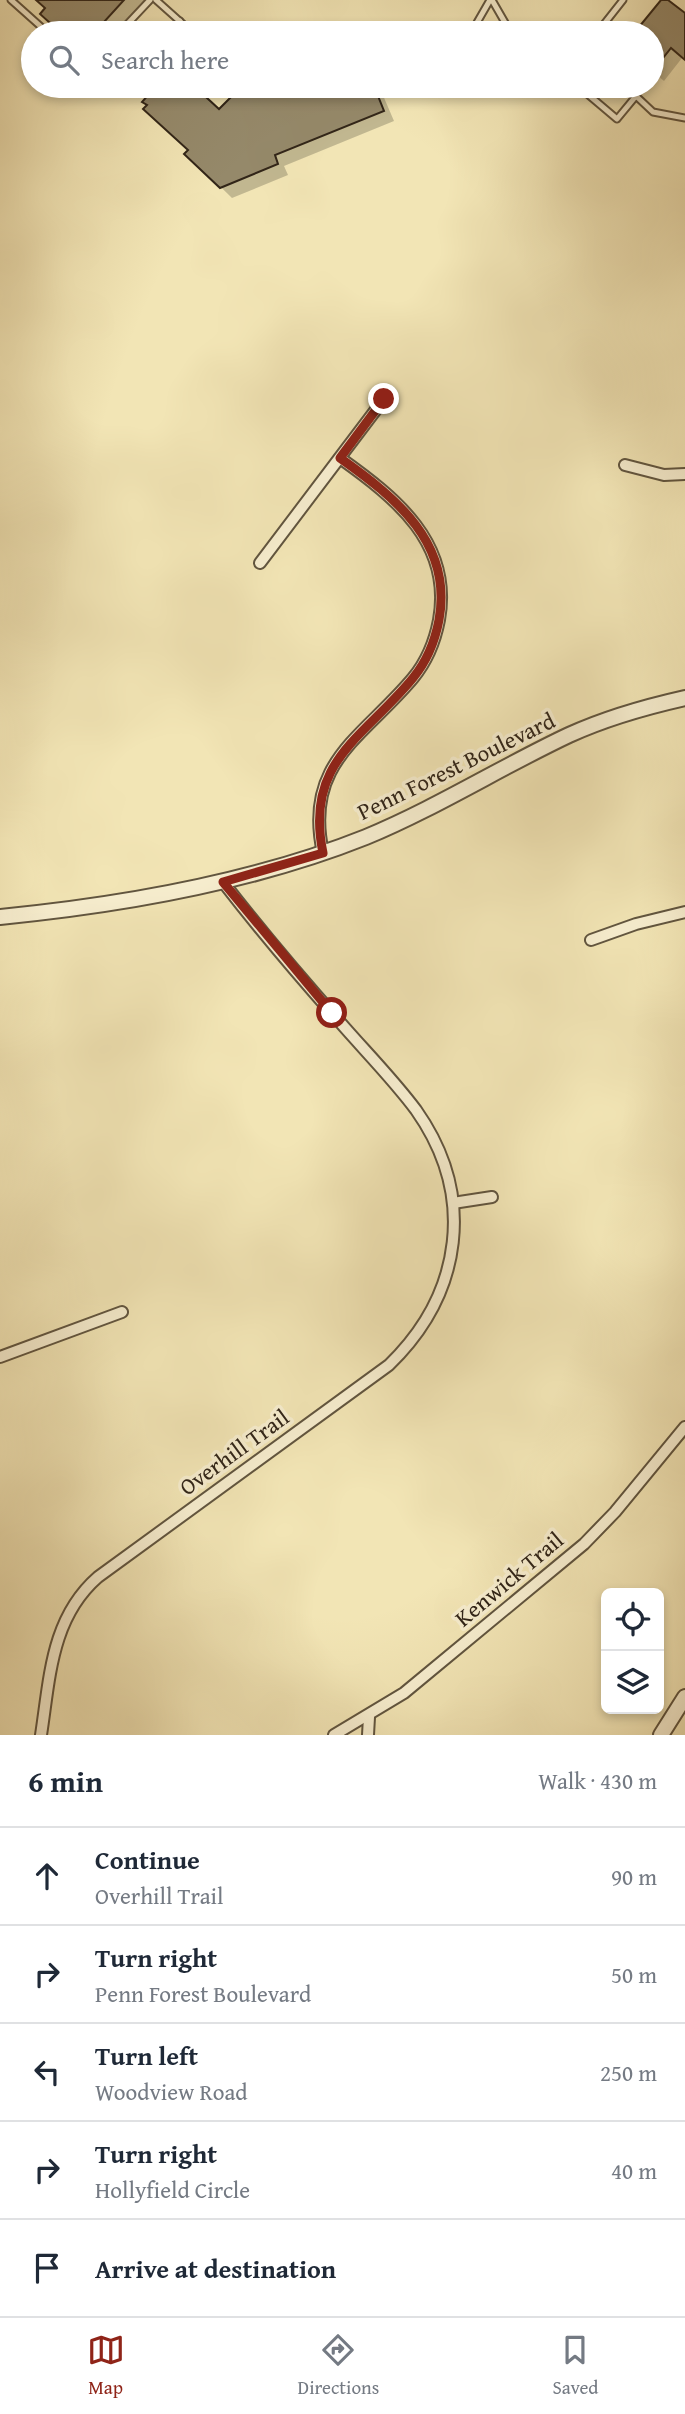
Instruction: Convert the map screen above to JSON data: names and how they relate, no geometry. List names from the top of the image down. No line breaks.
{"streets":{"street":["Penn Forest Boulevard","Overhill Trail","Kenwick Trail"]},"crossings":[["Penn Forest Boulevard","Overhill Trail"]],"page":{"search":"Search here","heading":["6 min","Walk · 430 m"],"list":[["Continue","Overhill Trail","90 m"],["Turn right","Penn Forest Boulevard","50 m"],["Turn left","Woodview Road","250 m"],["Turn right","Hollyfield Circle","40 m"],"Arrive at destination"],"nav":["Map","Directions","Saved"]}}
